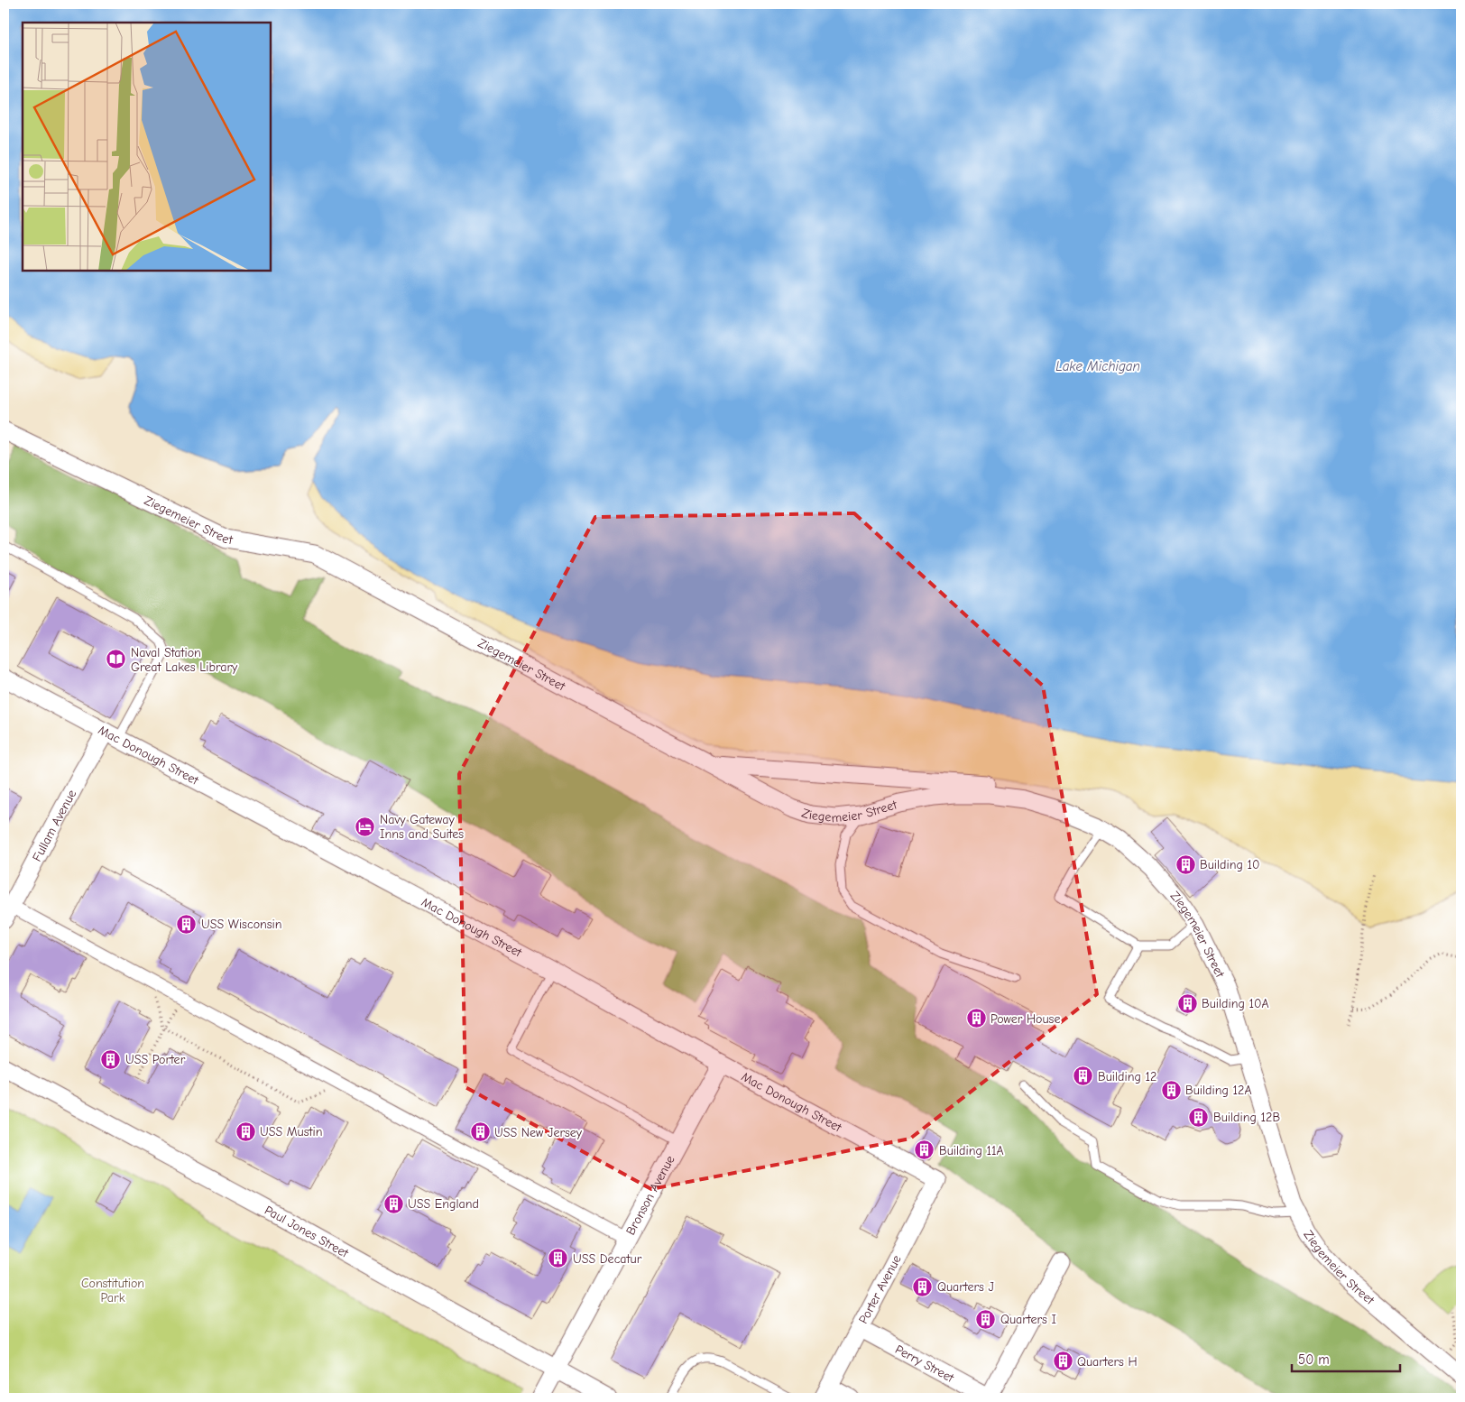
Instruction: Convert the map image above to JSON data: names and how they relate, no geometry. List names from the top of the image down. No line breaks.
{"streets":{"street":["Ziegemeier Street","Mac Donough Street","Fullam Avenue","Bronson Avenue","Paul Jones Street","Porter Avenue","Perry Street"]},"crossings":[["Mac Donough Street","Fullam Avenue"],["Mac Donough Street","Bronson Avenue"],["Mac Donough Street","Porter Avenue"],["Bronson Avenue","Paul Jones Street"],["Porter Avenue","Perry Street"]],"water":["Lake Michigan"],"parks":["Constitution Park"],"places":{"library":["Naval Station Great Lakes Library"],"hotel":["Navy Gateway Inns and Suites"],"building":["Building 10","USS Wisconsin","Building 10A","Power House","USS Porter","Building 12","Building 12A","Building 12B","USS Mustin","USS New Jersey","Building 11A","USS England","USS Decatur","Quarters J","Quarters I","Quarters H"]},"scale_bar":"50 m"}
